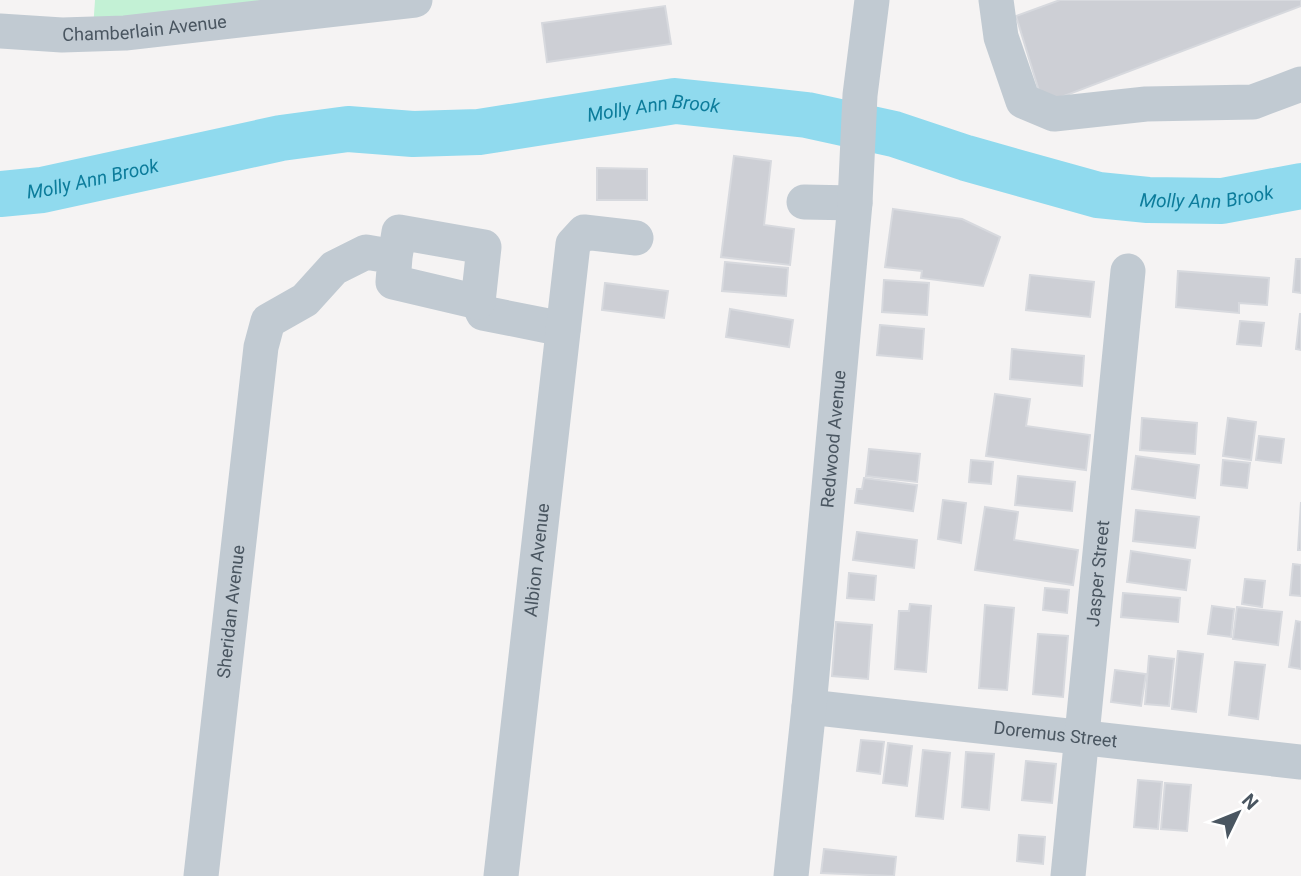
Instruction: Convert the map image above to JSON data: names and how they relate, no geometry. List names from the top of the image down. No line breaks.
{"streets":{"street":["Chamberlain Avenue","Redwood Avenue","Albion Avenue","Jasper Street","Sheridan Avenue","Doremus Street"]},"crossings":[["Redwood Avenue","Doremus Street"],["Jasper Street","Doremus Street"]],"water":["Molly Ann Brook"],"north":"top right"}
